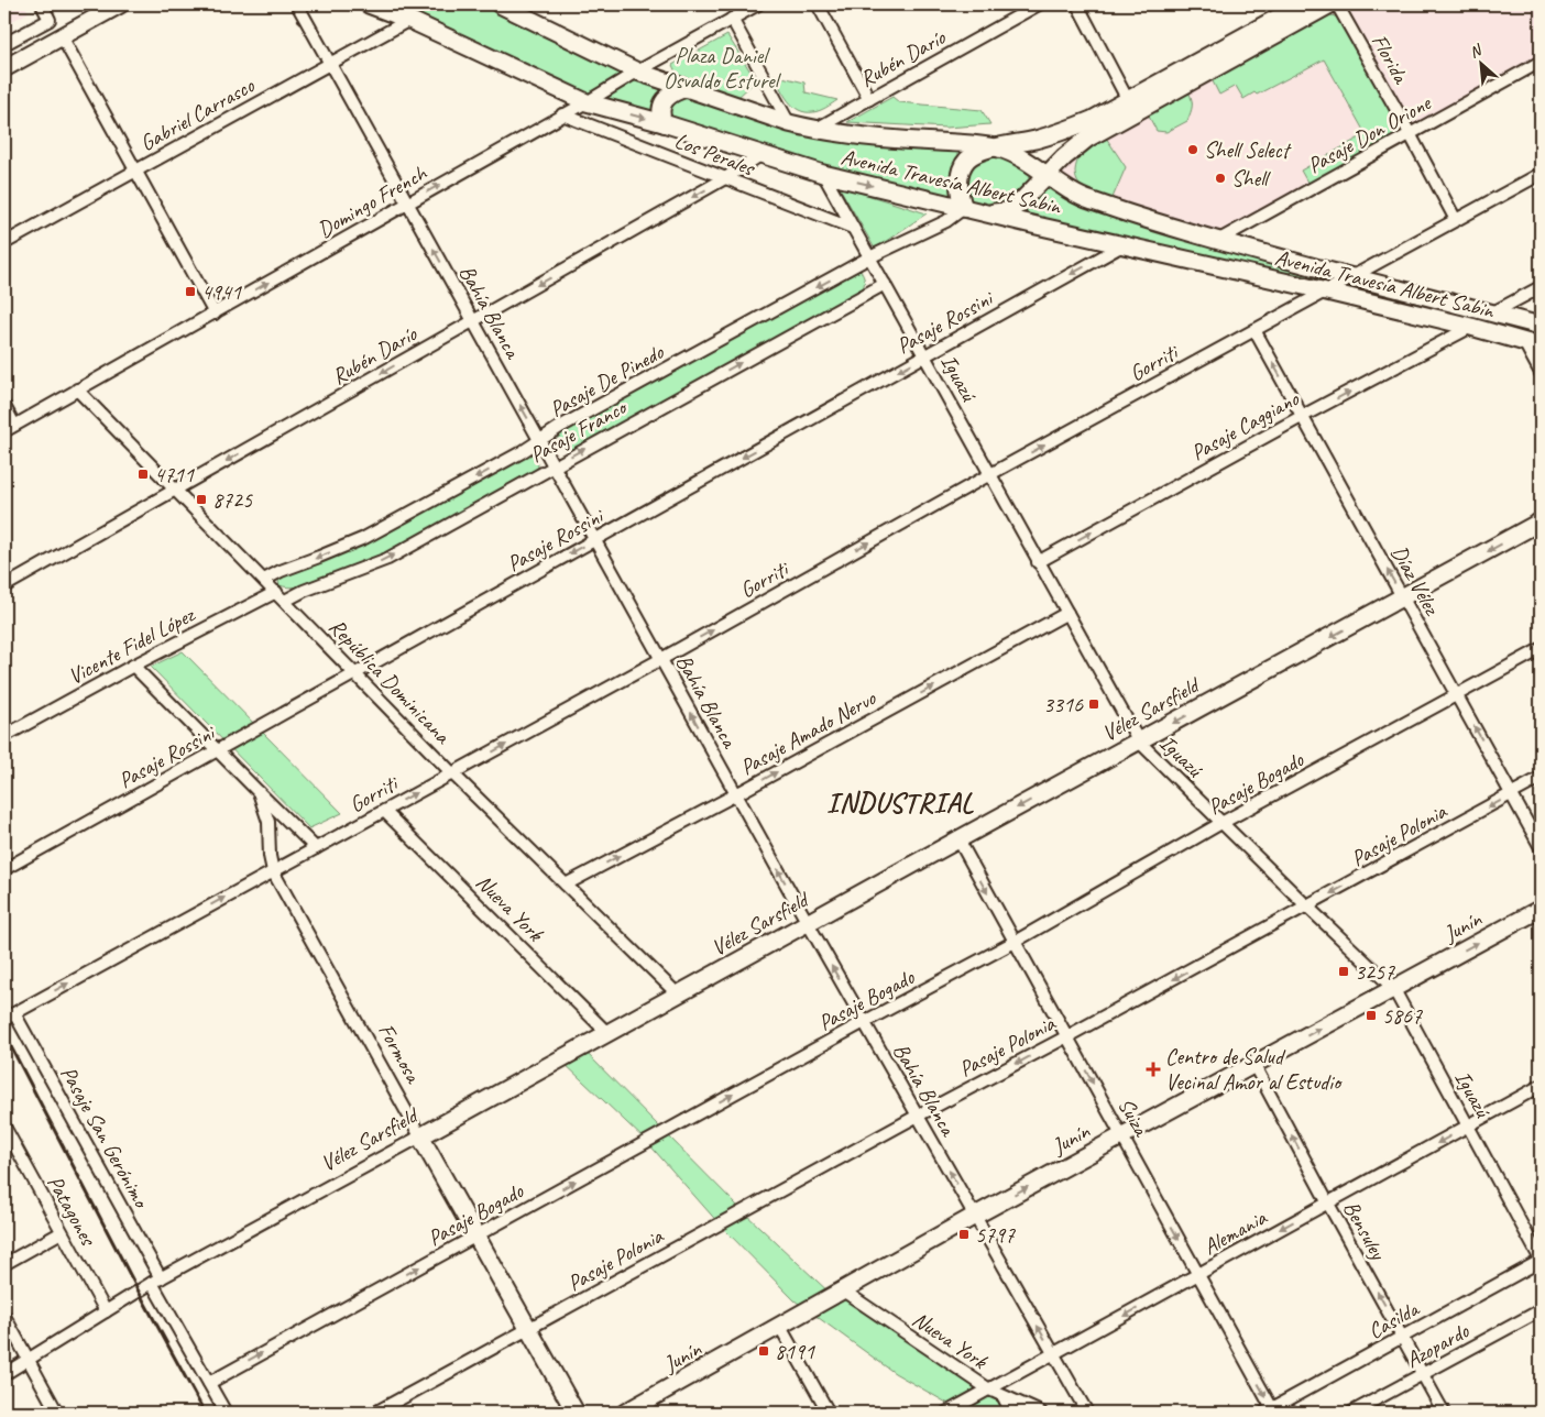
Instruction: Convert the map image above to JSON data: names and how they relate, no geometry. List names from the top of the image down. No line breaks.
{"streets":{"main road":["Avenida Travesía Albert Sabin","Vélez Sarsfield","Junín","Formosa"],"street":["Rubén Darío","Florida","Gabriel Carrasco","Pasaje Don Orione","Los Perales","Domingo French","Bahía Blanca","Pasaje Rossini","Gorriti","Iguazú","Pasaje De Pinedo","Pasaje Caggiano","Pasaje Franco","Díaz Vélez","Vicente Fidel López","República Dominicana","Pasaje Amado Nervo","Pasaje Bogado","Pasaje Polonia","Nueva York","Suiza","Pasaje San Gerónimo","Patagones","Bensuley","Alemania","Casilda","Azopardo"]},"crossings":[["Rubén Darío","Los Perales"],["Rubén Darío","Avenida Travesía Albert Sabin"],["Rubén Darío","Bahía Blanca"],["Rubén Darío","República Dominicana"],["Florida","Pasaje Don Orione"],["Florida","Gorriti"],["Gabriel Carrasco","Avenida Travesía Albert Sabin"],["Gabriel Carrasco","Bahía Blanca"],["Pasaje Don Orione","Avenida Travesía Albert Sabin"],["Los Perales","Domingo French"],["Los Perales","Iguazú"],["Avenida Travesía Albert Sabin","Domingo French"],["Avenida Travesía Albert Sabin","Pasaje Rossini"],["Avenida Travesía Albert Sabin","Gorriti"],["Avenida Travesía Albert Sabin","Iguazú"],["Avenida Travesía Albert Sabin","Pasaje De Pinedo"],["Avenida Travesía Albert Sabin","Pasaje Caggiano"],["Domingo French","Bahía Blanca"],["Domingo French","República Dominicana"],["Bahía Blanca","Pasaje Rossini"],["Bahía Blanca","Gorriti"],["Bahía Blanca","Pasaje De Pinedo"],["Bahía Blanca","Pasaje Franco"],["Bahía Blanca","Vélez Sarsfield"],["Bahía Blanca","Pasaje Amado Nervo"],["Bahía Blanca","Pasaje Bogado"],["Bahía Blanca","Pasaje Polonia"],["Bahía Blanca","Junín"],["Bahía Blanca","Alemania"],["Pasaje Rossini","Iguazú"],["Pasaje Rossini","República Dominicana"],["Gorriti","Iguazú"],["Gorriti","Díaz Vélez"],["Gorriti","República Dominicana"],["Gorriti","Nueva York"],["Gorriti","Formosa"],["Gorriti","Pasaje San Gerónimo"],["Iguazú","Pasaje De Pinedo"],["Iguazú","Pasaje Caggiano"],["Iguazú","Pasaje Franco"],["Iguazú","Vélez Sarsfield"],["Iguazú","Pasaje Amado Nervo"],["Iguazú","Pasaje Bogado"],["Iguazú","Pasaje Polonia"],["Iguazú","Junín"],["Iguazú","Alemania"],["Iguazú","Casilda"],["Pasaje De Pinedo","República Dominicana"],["Pasaje Caggiano","Díaz Vélez"],["Pasaje Franco","República Dominicana"],["Díaz Vélez","Vélez Sarsfield"],["Díaz Vélez","Pasaje Bogado"],["Díaz Vélez","Pasaje Polonia"],["Vicente Fidel López","República Dominicana"],["República Dominicana","Vélez Sarsfield"],["República Dominicana","Pasaje Amado Nervo"],["Vélez Sarsfield","Nueva York"],["Vélez Sarsfield","Formosa"],["Vélez Sarsfield","Suiza"],["Vélez Sarsfield","Pasaje San Gerónimo"],["Vélez Sarsfield","Patagones"],["Pasaje Bogado","Formosa"],["Pasaje Bogado","Suiza"],["Pasaje Bogado","Pasaje San Gerónimo"],["Pasaje Polonia","Formosa"],["Pasaje Polonia","Suiza"],["Nueva York","Junín"],["Nueva York","Alemania"],["Junín","Suiza"],["Junín","Bensuley"],["Suiza","Alemania"],["Suiza","Casilda"],["Bensuley","Alemania"],["Bensuley","Casilda"],["Bensuley","Azopardo"]],"one_way":["Rubén Darío","Domingo French","Bahía Blanca","Pasaje Rossini","Gorriti","Pasaje De Pinedo","Pasaje Caggiano","Pasaje Franco","Díaz Vélez","Vélez Sarsfield","Pasaje Amado Nervo","Pasaje Bogado","Pasaje Polonia","Junín","Suiza","Bensuley","Alemania"],"districts":["INDUSTRIAL"],"parks":["Plaza Daniel Osvaldo Esturel"],"places":{"other":["Shell Select","Shell"],"transit":["4941","4711","8725","3316","3257","5867","5797","8191"],"health":["Centro de Salud Vecinal Amor al Estudio"]},"north":"top left"}
